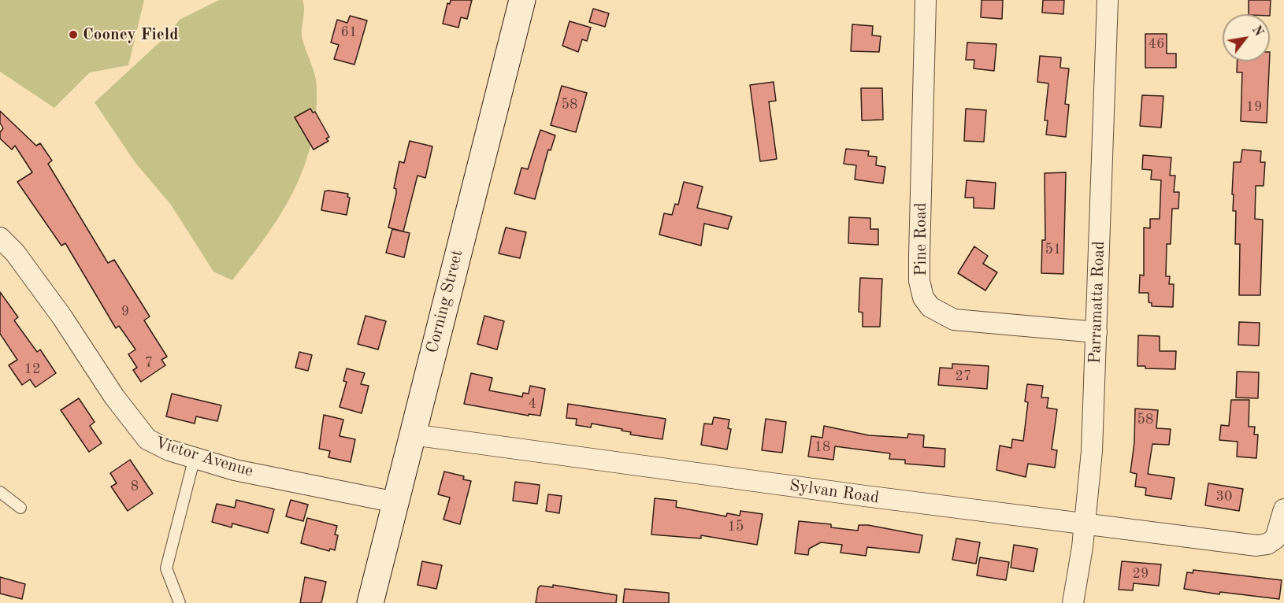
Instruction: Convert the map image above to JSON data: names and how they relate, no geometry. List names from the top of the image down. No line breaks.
{"streets":{"street":["Pine Road","Corning Street","Parramatta Road","Victor Avenue","Sylvan Road"]},"crossings":[["Pine Road","Parramatta Road"],["Corning Street","Victor Avenue"],["Corning Street","Sylvan Road"],["Parramatta Road","Sylvan Road"]],"places":["Cooney Field"],"house_numbers":["61","46","58","19","51","9","7","12","27","4","58","18","8","30","15","29"],"north":"top right"}
